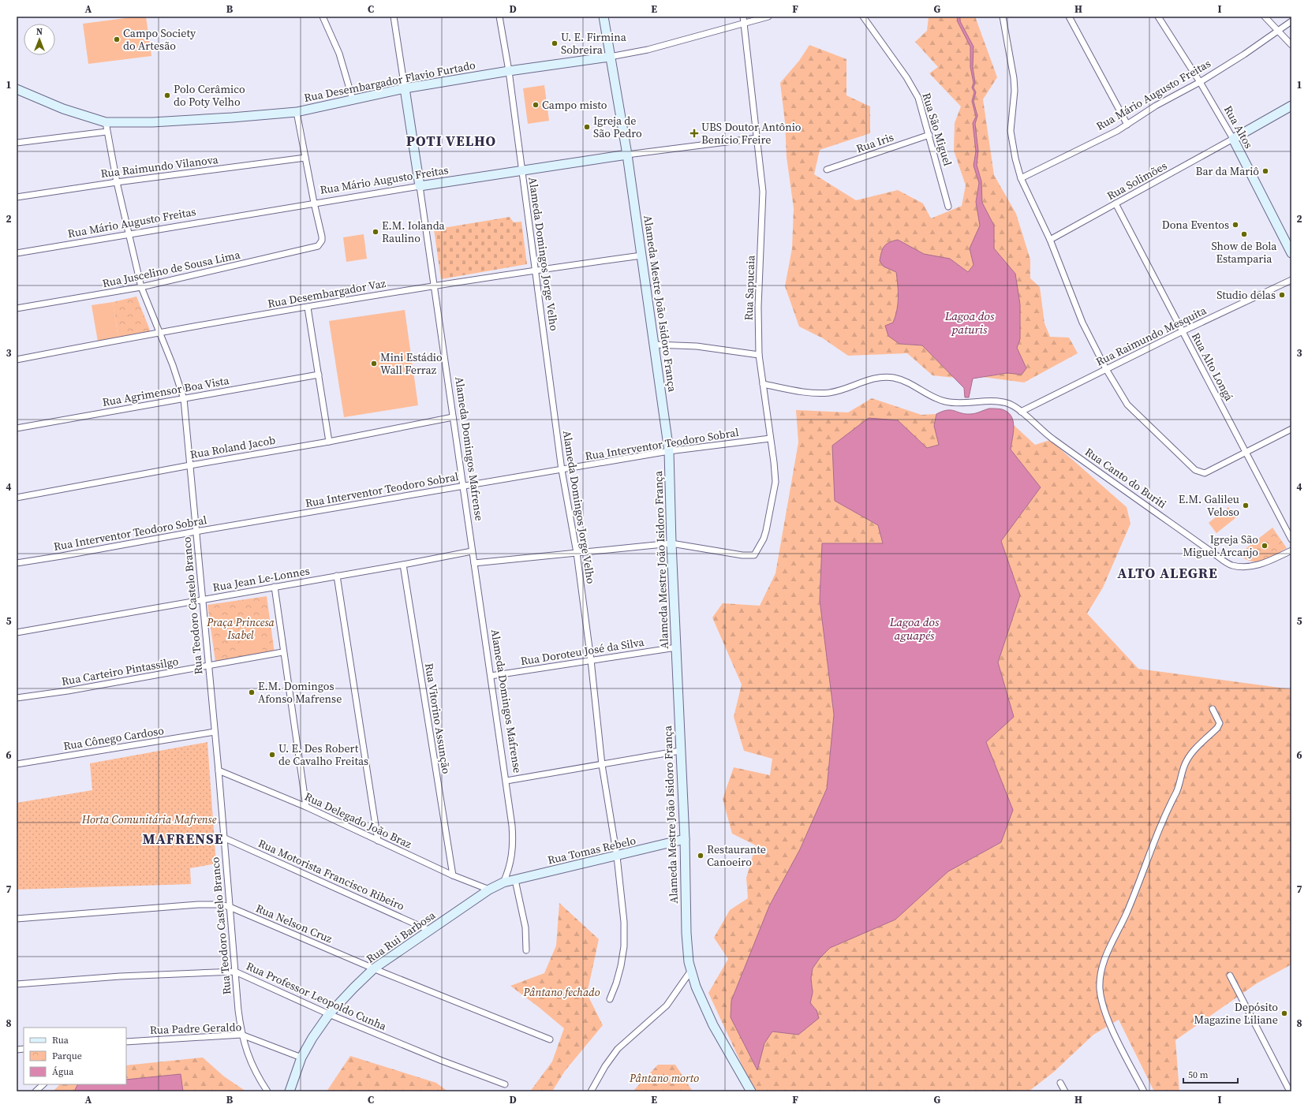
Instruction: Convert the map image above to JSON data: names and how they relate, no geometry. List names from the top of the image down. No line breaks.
{"streets":{"street":["Rua Desembargador Flavio Furtado","Rua Mário Augusto Freitas","Rua Altos","Rua São Miguel","Rua Iris","Rua Raimundo Vilanova","Rua Solimões","Alameda Domingos Jorge Velho","Rua Juscelino de Sousa Lima","Rua Sapucaia","Rua Desembargador Vaz","Alameda Mestre João Isidoro França","Rua Raimundo Mesquita","Rua Alto Longá","Rua Agrimensor Boa Vista","Rua Interventor Teodoro Sobral","Rua Roland Jacob","Alameda Domingos Mafrense","Rua Canto do Buriti","Rua Jean Le-Lonnes","Rua Teodoro Castelo Branco","Rua Doroteu José da Silva","Rua Carteiro Pintassilgo","Rua Vitorino Assunção","Rua Cônego Cardoso","Rua Delegado João Braz","Rua Tomas Rebelo","Rua Motorista Francisco Ribeiro","Rua Nelson Cruz","Rua Rui Barbosa","Rua Professor Leopoldo Cunha","Rua Padre Geraldo"]},"crossings":[["Rua Desembargador Flavio Furtado","Alameda Domingos Jorge Velho"],["Rua Desembargador Flavio Furtado","Rua Sapucaia"],["Rua Desembargador Flavio Furtado","Alameda Mestre João Isidoro França"],["Rua Desembargador Flavio Furtado","Alameda Domingos Mafrense"],["Rua Desembargador Flavio Furtado","Rua Teodoro Castelo Branco"],["Rua Mário Augusto Freitas","Rua Altos"],["Rua Mário Augusto Freitas","Alameda Domingos Jorge Velho"],["Rua Mário Augusto Freitas","Rua Juscelino de Sousa Lima"],["Rua Mário Augusto Freitas","Rua Sapucaia"],["Rua Mário Augusto Freitas","Alameda Mestre João Isidoro França"],["Rua Mário Augusto Freitas","Alameda Domingos Mafrense"],["Rua Mário Augusto Freitas","Rua Teodoro Castelo Branco"],["Rua Altos","Rua Solimões"],["Rua São Miguel","Rua Iris"],["Rua Raimundo Vilanova","Rua Teodoro Castelo Branco"],["Rua Solimões","Rua Alto Longá"],["Alameda Domingos Jorge Velho","Rua Desembargador Vaz"],["Alameda Domingos Jorge Velho","Rua Interventor Teodoro Sobral"],["Alameda Domingos Jorge Velho","Rua Doroteu José da Silva"],["Alameda Domingos Jorge Velho","Rua Tomas Rebelo"],["Rua Juscelino de Sousa Lima","Rua Teodoro Castelo Branco"],["Rua Sapucaia","Alameda Mestre João Isidoro França"],["Rua Sapucaia","Rua Interventor Teodoro Sobral"],["Rua Desembargador Vaz","Alameda Mestre João Isidoro França"],["Rua Desembargador Vaz","Alameda Domingos Mafrense"],["Rua Desembargador Vaz","Rua Teodoro Castelo Branco"],["Alameda Mestre João Isidoro França","Rua Interventor Teodoro Sobral"],["Alameda Mestre João Isidoro França","Rua Doroteu José da Silva"],["Alameda Mestre João Isidoro França","Rua Tomas Rebelo"],["Rua Raimundo Mesquita","Rua Alto Longá"],["Rua Raimundo Mesquita","Rua Canto do Buriti"],["Rua Agrimensor Boa Vista","Rua Teodoro Castelo Branco"],["Rua Interventor Teodoro Sobral","Alameda Domingos Mafrense"],["Rua Interventor Teodoro Sobral","Rua Teodoro Castelo Branco"],["Rua Roland Jacob","Alameda Domingos Mafrense"],["Rua Roland Jacob","Rua Teodoro Castelo Branco"],["Alameda Domingos Mafrense","Rua Jean Le-Lonnes"],["Alameda Domingos Mafrense","Rua Doroteu José da Silva"],["Alameda Domingos Mafrense","Rua Tomas Rebelo"],["Alameda Domingos Mafrense","Rua Rui Barbosa"],["Rua Jean Le-Lonnes","Rua Teodoro Castelo Branco"],["Rua Jean Le-Lonnes","Rua Vitorino Assunção"],["Rua Teodoro Castelo Branco","Rua Carteiro Pintassilgo"],["Rua Teodoro Castelo Branco","Rua Cônego Cardoso"],["Rua Teodoro Castelo Branco","Rua Delegado João Braz"],["Rua Teodoro Castelo Branco","Rua Motorista Francisco Ribeiro"],["Rua Teodoro Castelo Branco","Rua Nelson Cruz"],["Rua Teodoro Castelo Branco","Rua Professor Leopoldo Cunha"],["Rua Teodoro Castelo Branco","Rua Padre Geraldo"],["Rua Vitorino Assunção","Rua Delegado João Braz"],["Rua Delegado João Braz","Rua Rui Barbosa"],["Rua Tomas Rebelo","Rua Rui Barbosa"],["Rua Motorista Francisco Ribeiro","Rua Rui Barbosa"],["Rua Nelson Cruz","Rua Rui Barbosa"],["Rua Rui Barbosa","Rua Professor Leopoldo Cunha"],["Rua Rui Barbosa","Rua Padre Geraldo"]],"districts":["POTI VELHO","ALTO ALEGRE","MAFRENSE"],"water":["Lagoa dos paturis","Lagoa dos aguapés"],"parks":["Praça Princesa Isabel","Horta Comunitária Mafrense","Pântano fechado","Pântano morto"],"places":{"other":["Campo Society do Artesão","U. E. Firmina Sobreira","Polo Cerâmico do Poty Velho","Campo misto","Igreja de São Pedro","Bar da Mariô","Dona Eventos","E.M. Iolanda Raulino","Show de Bola Estamparia","Studio delas","Mini Estádio Wall Ferraz","E.M. Galileu Veloso","Igreja São Miguel Arcanjo","E.M. Domingos Afonso Mafrense","U. E. Des Robert de Cavalho Freitas","Restaurante Canoeiro","Depósito Magazine Liliane"],"health":["UBS Doutor Antônio Benício Freire"]},"legend":["Rua","Parque","Água"],"scale_bar":"50 m","north":"top","grid":{"columns":["A","B","C","D","E","F","G","H","I"],"rows":["1","2","3","4","5","6","7","8"]}}
